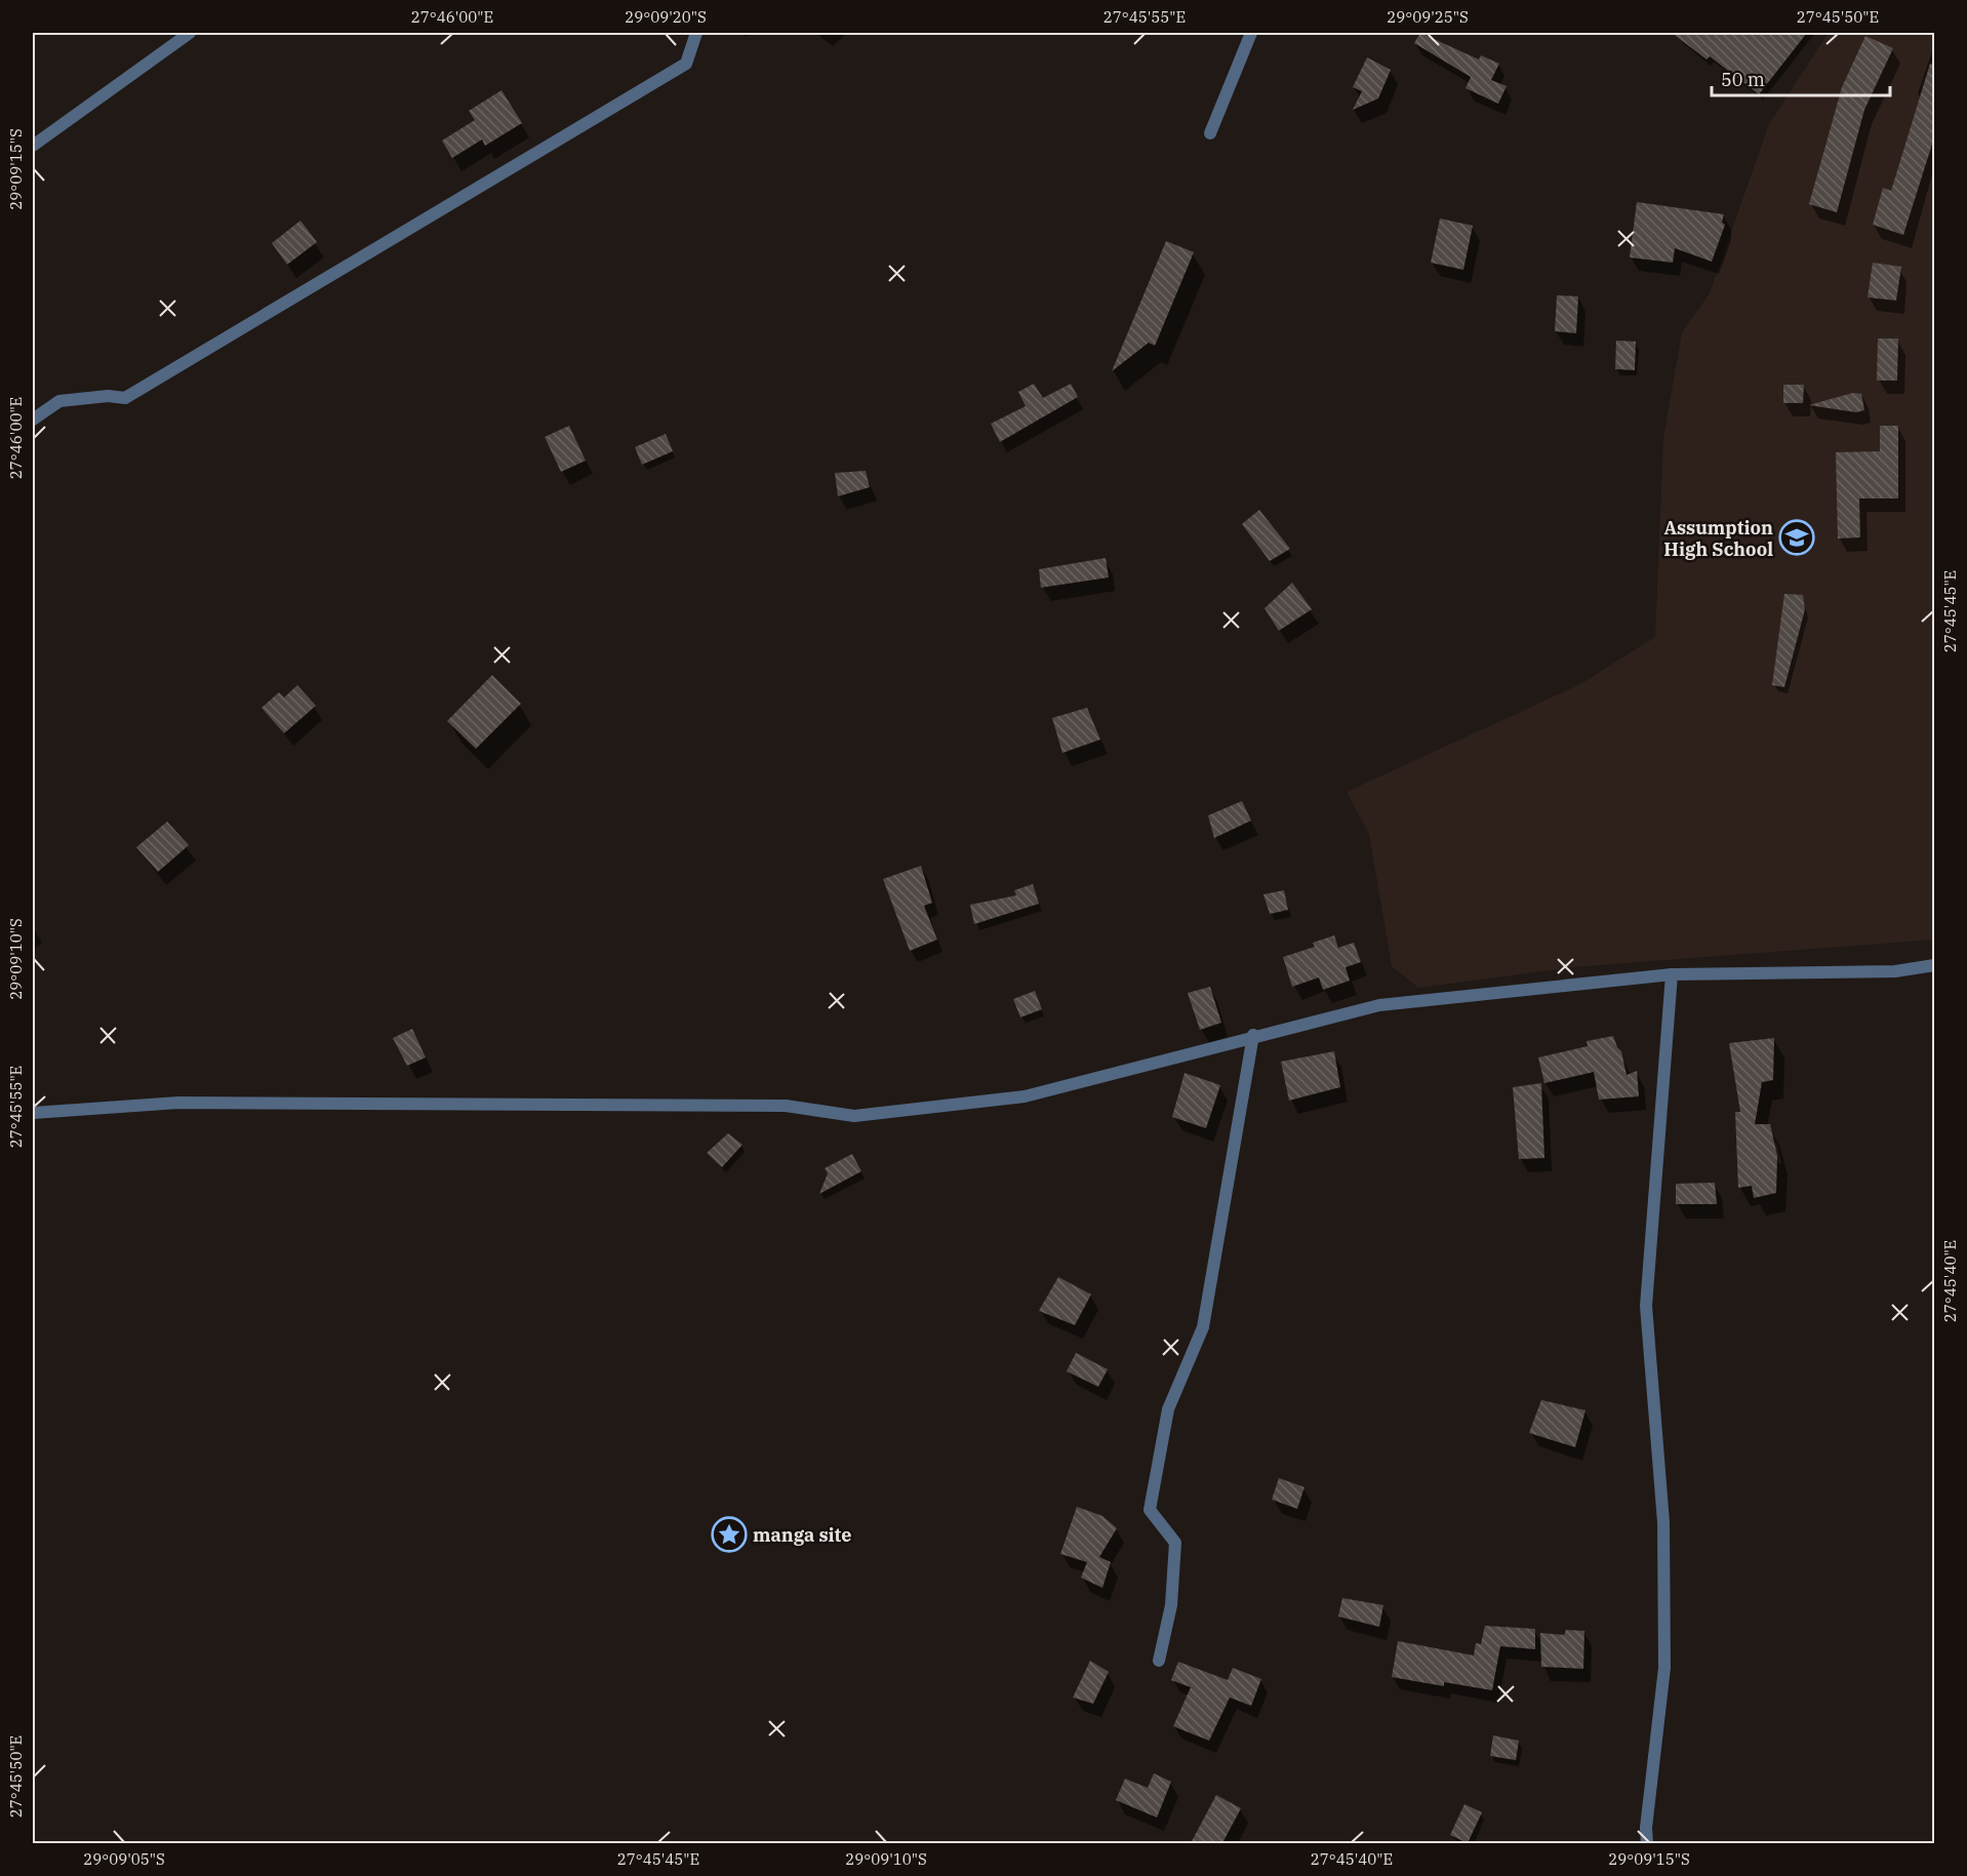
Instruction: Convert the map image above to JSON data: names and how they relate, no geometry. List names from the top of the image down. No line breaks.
{"places":{"school or university":["Assumption High School"],"place":["manga site"]},"scale_bar":"50 m","coordinates":["27°46'00\"E","29°09'20\"S","27°45'55\"E","29°09'25\"S","27°45'50\"E","29°09'15\"S","27°45'45\"E","29°09'10\"S","27°45'40\"E","29°09'05\"S"]}
